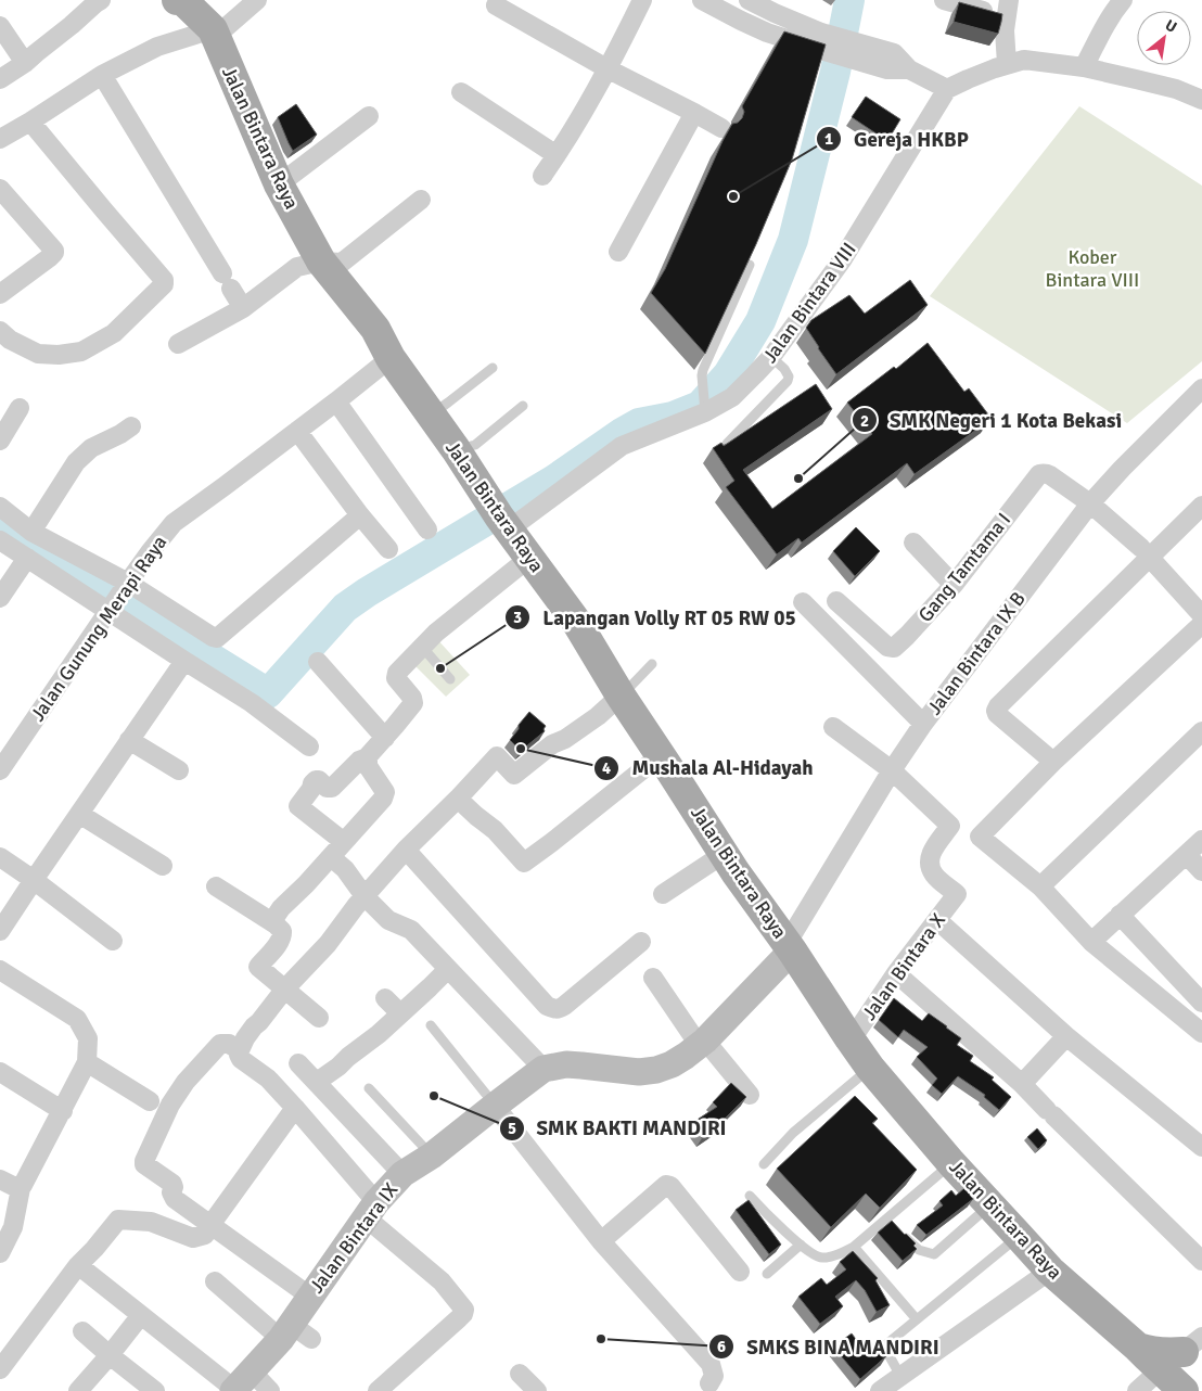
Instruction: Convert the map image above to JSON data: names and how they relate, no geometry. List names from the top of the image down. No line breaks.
{"streets":{"main road":["Jalan Bintara Raya"],"street":["Jalan Bintara VIII","Gang Tamtama I","Jalan Gunung Merapi Raya","Jalan Bintara IX B","Jalan Bintara X","Jalan Bintara IX"]},"crossings":[["Jalan Bintara Raya","Jalan Bintara VIII"],["Jalan Bintara Raya","Jalan Gunung Merapi Raya"],["Jalan Bintara Raya","Jalan Bintara IX B"],["Jalan Bintara Raya","Jalan Bintara X"],["Jalan Bintara Raya","Jalan Bintara IX"],["Gang Tamtama I","Jalan Bintara IX B"],["Jalan Bintara IX B","Jalan Bintara X"],["Jalan Bintara IX B","Jalan Bintara IX"]],"parks":["Kober Bintara VIII"],"places":["Gereja HKBP","SMK Negeri 1 Kota Bekasi","Lapangan Volly RT 05 RW 05","Mushala Al-Hidayah","SMK BAKTI MANDIRI","SMKS BINA MANDIRI"],"north":"top right"}
